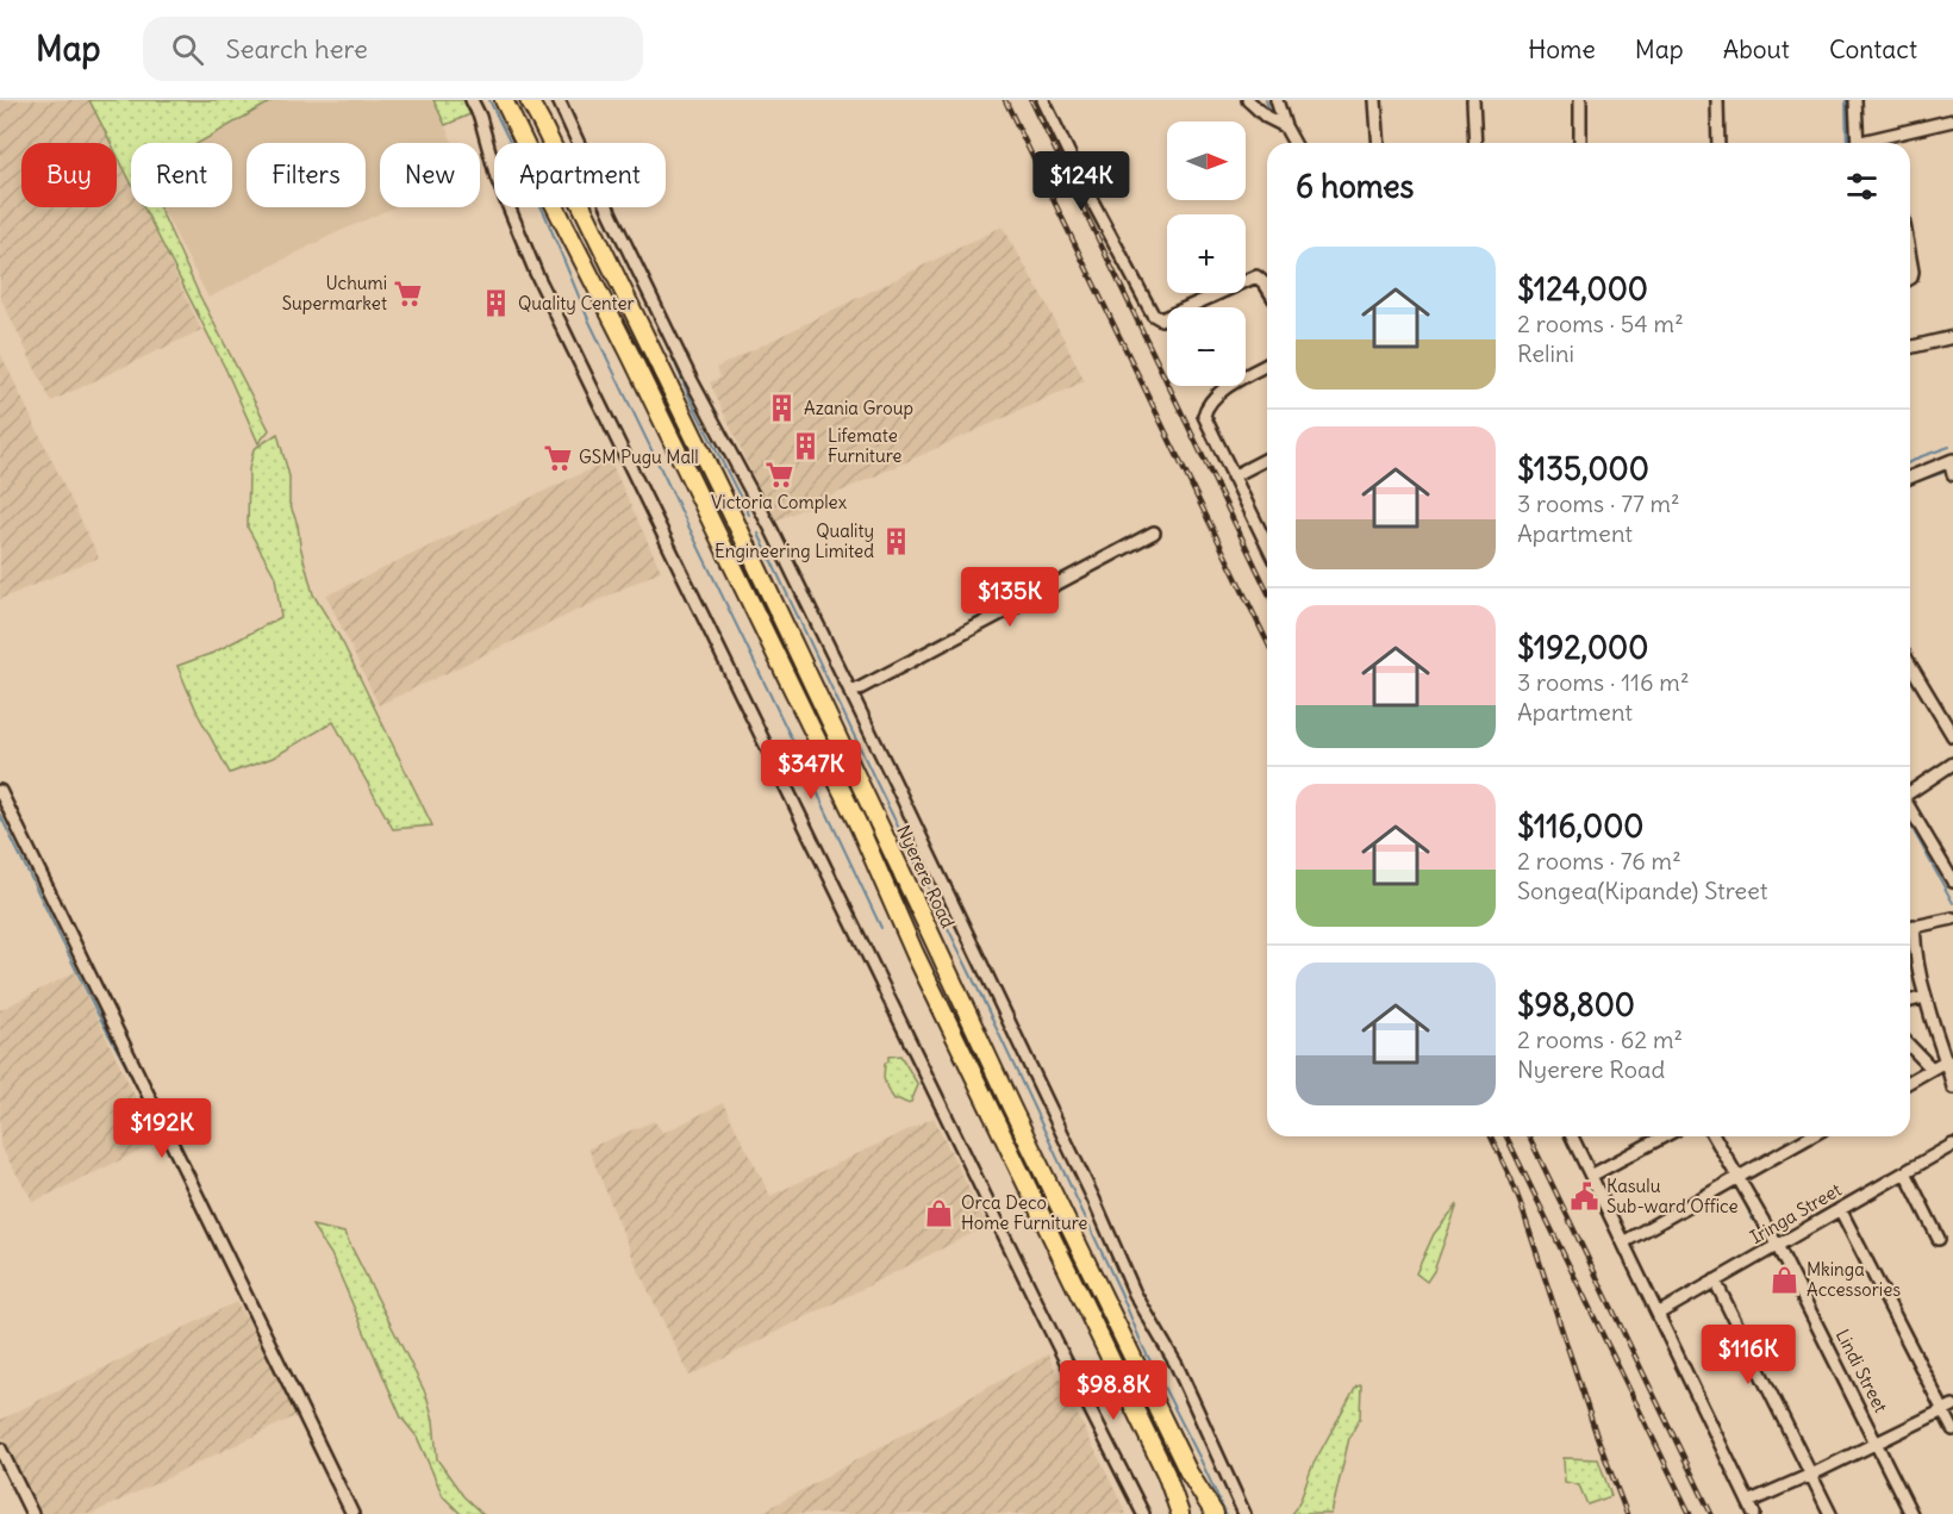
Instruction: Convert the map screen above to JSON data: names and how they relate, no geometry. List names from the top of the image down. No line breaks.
{"streets":{"highway":["Nyerere Road"],"street":["Iringa Street","Lindi Street"]},"crossings":[["Iringa Street","Lindi Street"]],"places":{"supermarket":["Uchumi Supermarket","GSM Pugu Mall","Victoria Complex"],"building":["Quality Center","Azania Group","Lifemate Furniture","Quality Engineering Limited"],"public building":["Kasulu Sub-ward Office"],"shop":["Orca Deco Home Furniture","Mkinga Accessories"]},"north":"right","page":{"header":"Map","search":"Search here","nav":["Home","Map","About","Contact"],"map_buttons":["+","−"],"chip":["Buy","Rent","Filters","New","Apartment"],"heading":"6 homes","price":["$124K","$135K","$347K","$192K","$116K","$98.8K"],"list":[{"name":"$124,000","note":"2 rooms · 54 m² · Relini"},{"name":"$135,000","note":"3 rooms · 77 m² · Apartment"},{"name":"$192,000","note":"3 rooms · 116 m² · Apartment"},{"name":"$116,000","note":"2 rooms · 76 m² · Songea(Kipande) Street"},{"name":"$98,800","note":"2 rooms · 62 m² · Nyerere Road"}]}}
